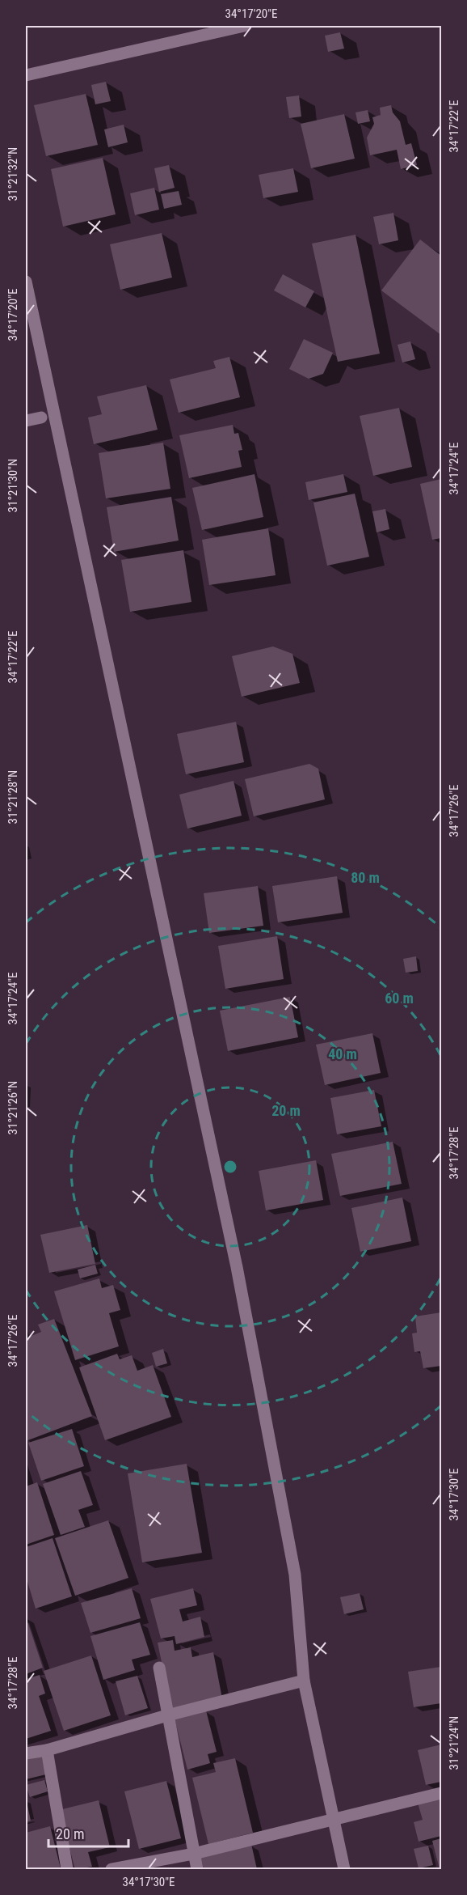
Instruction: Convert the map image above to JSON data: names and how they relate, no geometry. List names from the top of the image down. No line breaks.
{"scale_bar":"20 m","coordinates":["34°17'20\"E","34°17'22\"E","31°21'32\"N","34°17'24\"E","31°21'30\"N","31°21'28\"N","34°17'26\"E","31°21'26\"N","34°17'28\"E","34°17'30\"E","31°21'24\"N"],"rings":["80 m","60 m","40 m","20 m"]}
